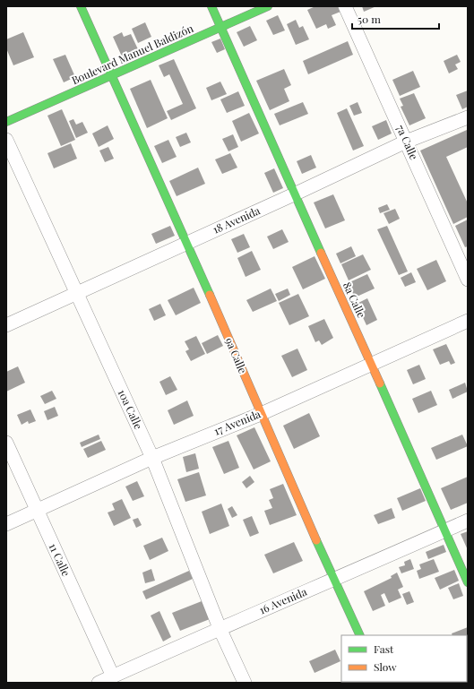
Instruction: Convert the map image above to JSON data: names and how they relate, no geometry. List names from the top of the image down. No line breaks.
{"streets":{"street":["Boulevard Manuel Baldizón","7a Calle","18 Avenida","8a Calle","9a Calle","10a Calle","17 Avenida","11 Calle","16 Avenida"]},"crossings":[["Boulevard Manuel Baldizón","8a Calle"],["Boulevard Manuel Baldizón","9a Calle"],["7a Calle","18 Avenida"],["18 Avenida","8a Calle"],["18 Avenida","9a Calle"],["18 Avenida","10a Calle"],["8a Calle","17 Avenida"],["8a Calle","16 Avenida"],["9a Calle","17 Avenida"],["9a Calle","16 Avenida"],["10a Calle","17 Avenida"],["10a Calle","16 Avenida"],["17 Avenida","11 Calle"],["11 Calle","16 Avenida"]],"legend":["Fast","Slow"],"scale_bar":"50 m"}
